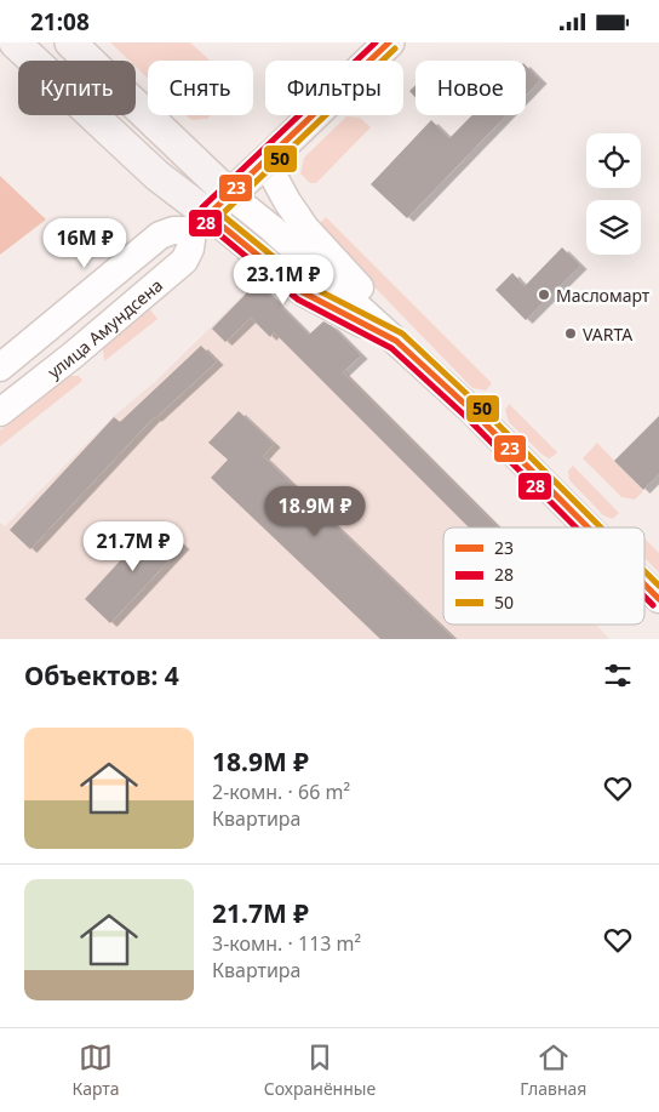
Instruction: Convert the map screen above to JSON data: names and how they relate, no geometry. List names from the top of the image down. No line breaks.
{"streets":{"main road":["улица Амундсена"]},"places":["Масломарт","VARTA"],"lines":["transit line 23","transit line 28","transit line 50"],"legend":["23","28","50"],"page":{"status":"21:08","chip":["Купить","Снять","Фильтры","Новое"],"price":["16M ₽","23.1M ₽","18.9M ₽","21.7M ₽"],"heading":"Объектов: 4","list":[{"name":"18.9M ₽","note":"2-комн. · 66 m² · Квартира"},{"name":"21.7M ₽","note":"3-комн. · 113 m² · Квартира"}],"tabs":["Карта","Сохранённые","Главная"]}}
